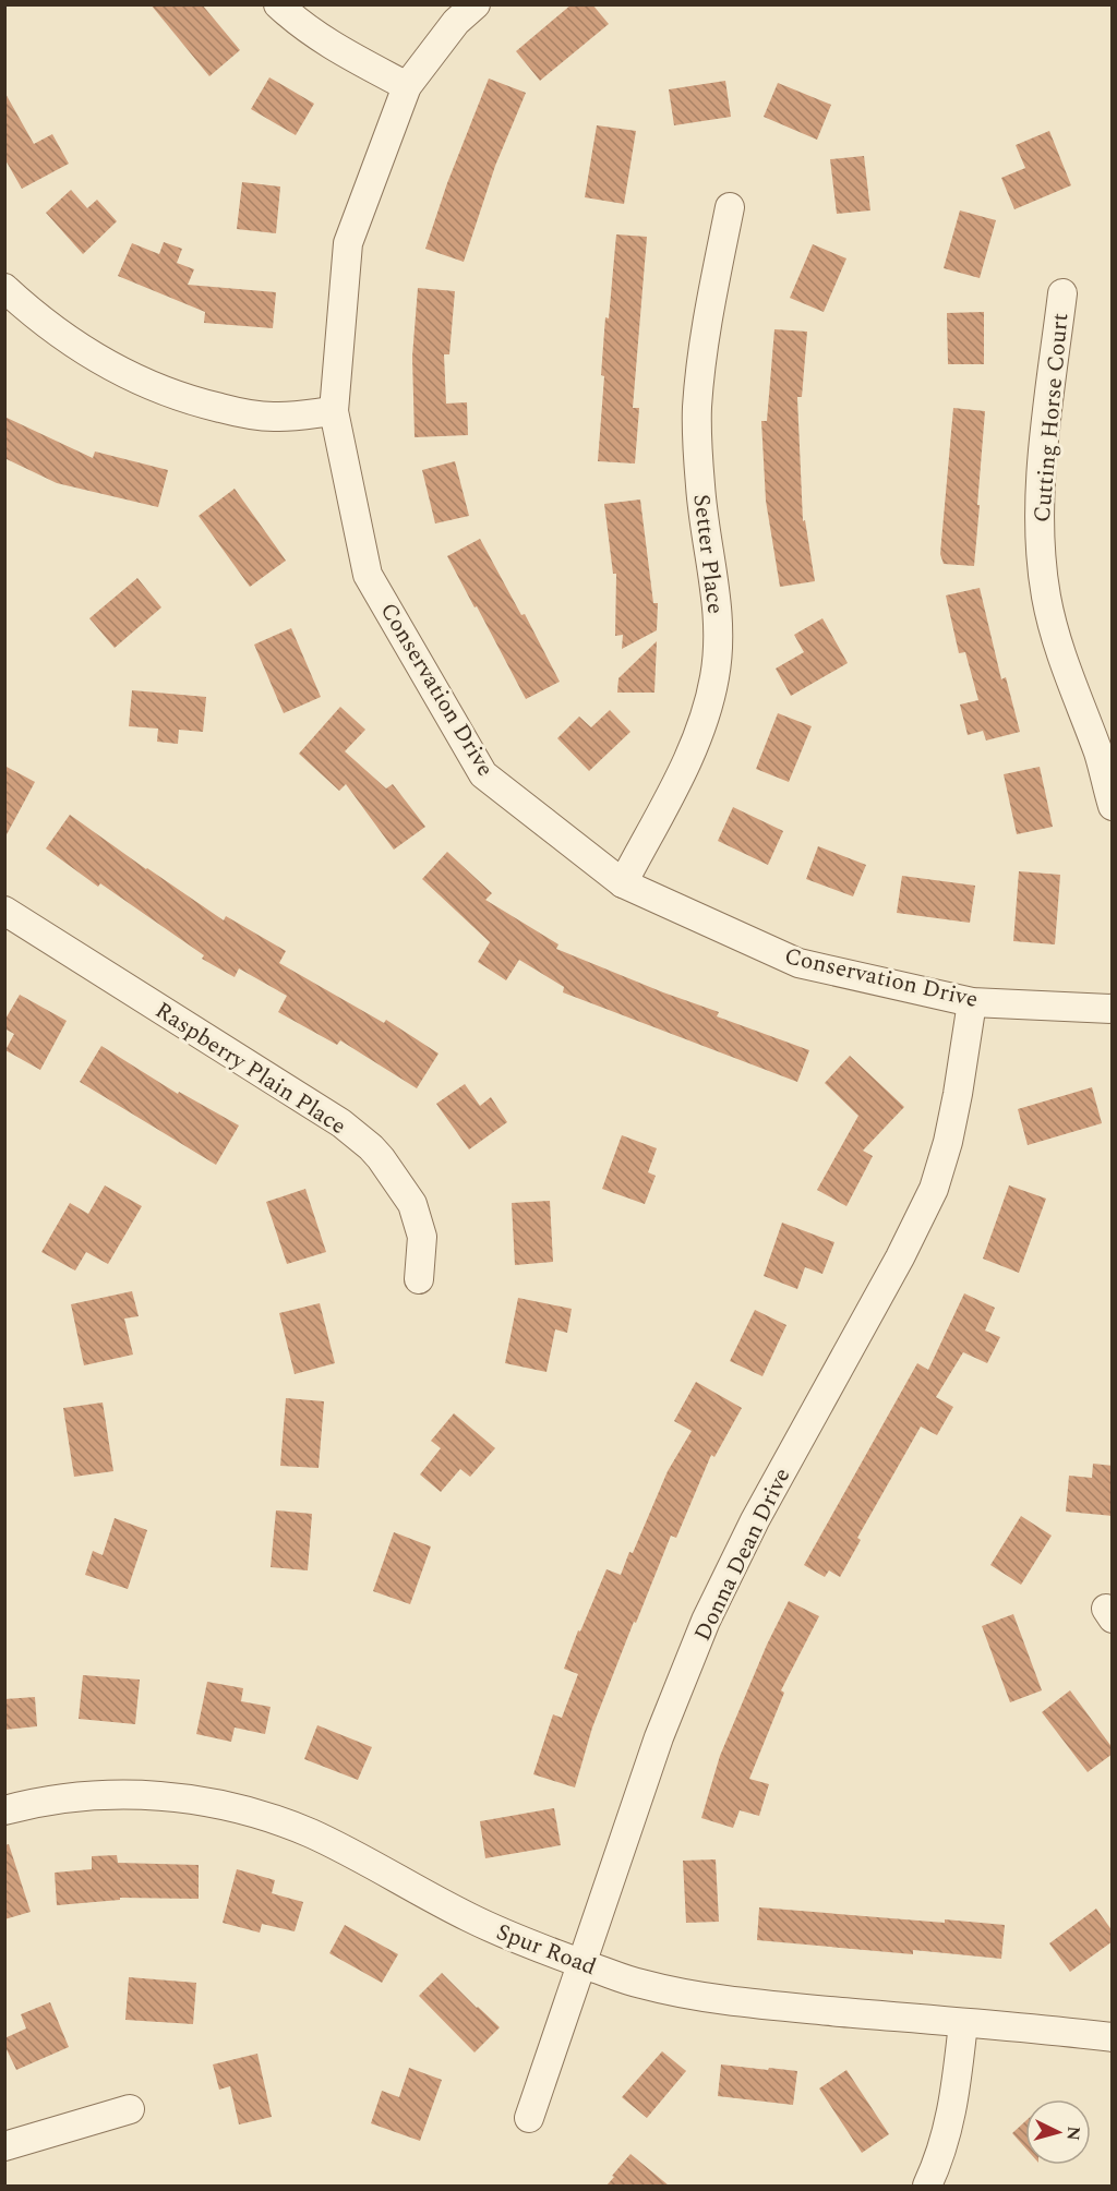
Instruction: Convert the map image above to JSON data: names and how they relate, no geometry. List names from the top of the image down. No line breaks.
{"streets":{"street":["Cutting Horse Court","Setter Place","Conservation Drive","Raspberry Plain Place","Donna Dean Drive","Spur Road"]},"crossings":[["Setter Place","Conservation Drive"],["Conservation Drive","Donna Dean Drive"],["Donna Dean Drive","Spur Road"]],"north":"right"}
